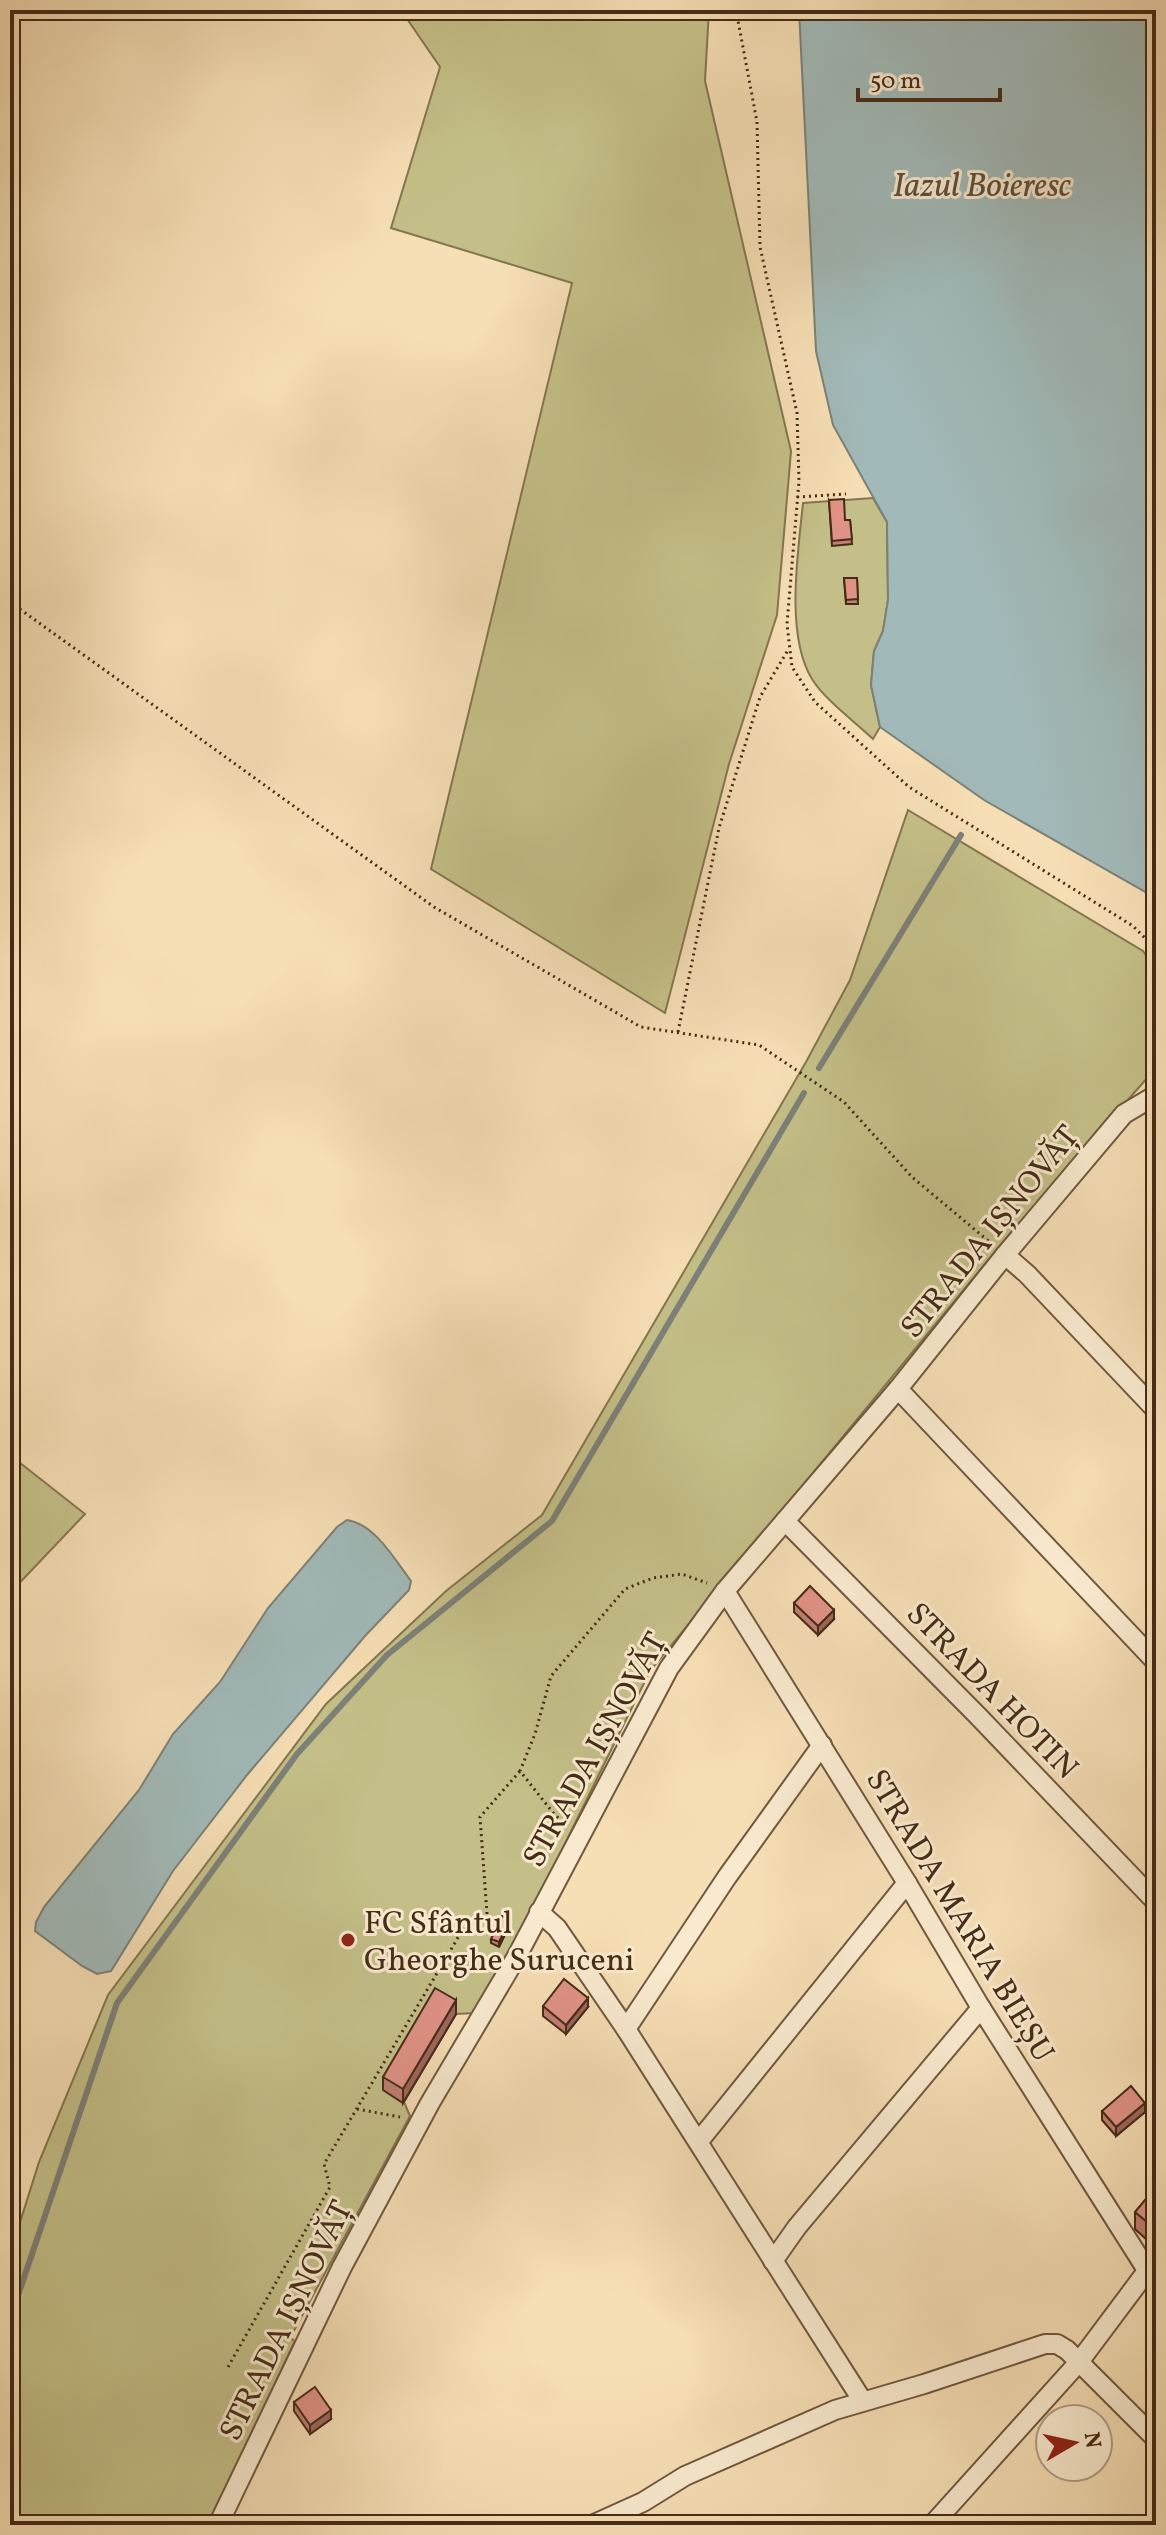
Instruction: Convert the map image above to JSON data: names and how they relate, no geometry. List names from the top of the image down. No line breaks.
{"streets":{"street":["STRADA IȘNOVĂȚ","STRADA HOTIN","STRADA MARIA BIEȘU"]},"crossings":[["STRADA IȘNOVĂȚ","STRADA HOTIN"],["STRADA IȘNOVĂȚ","STRADA MARIA BIEȘU"]],"water":["Iazul Boieresc"],"places":["FC Sfântul Gheorghe Suruceni"],"scale_bar":"50 m","north":"right"}
